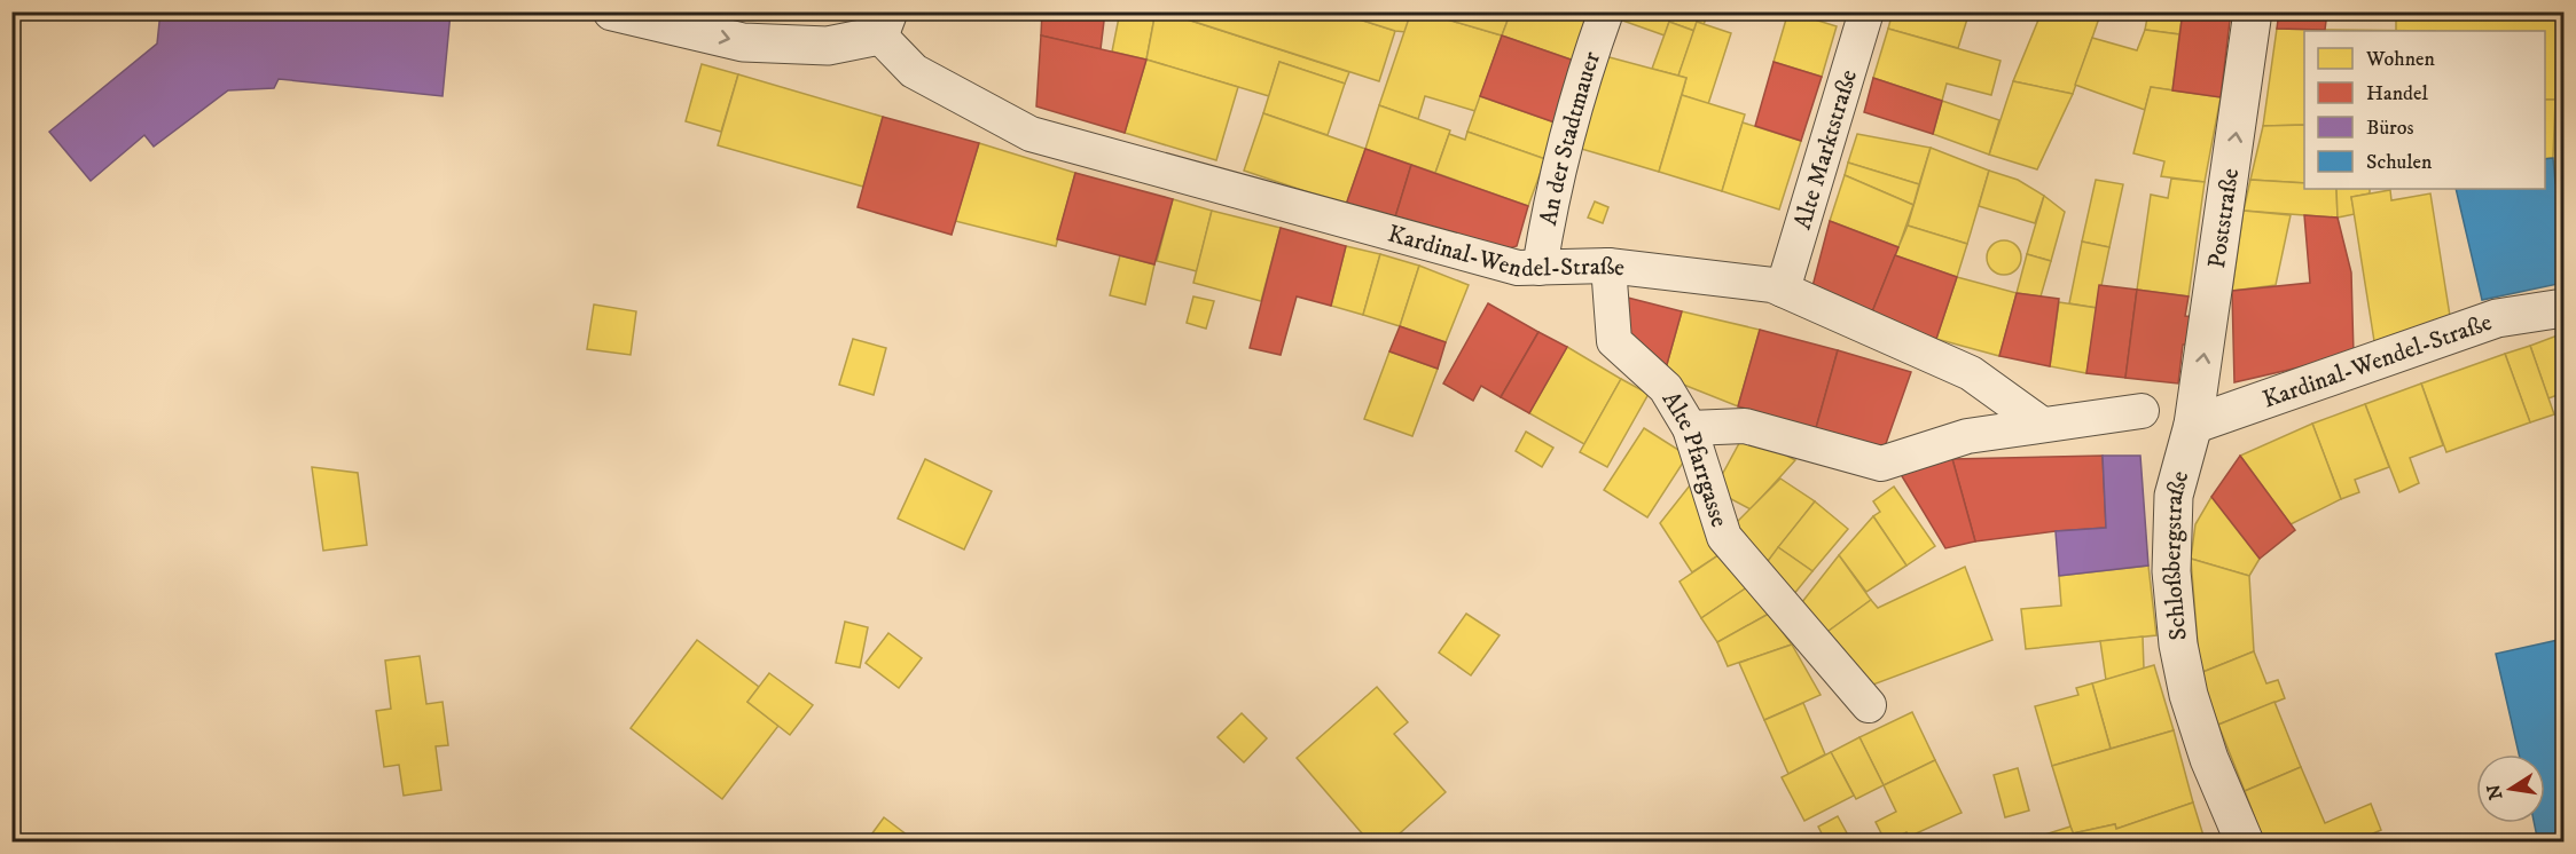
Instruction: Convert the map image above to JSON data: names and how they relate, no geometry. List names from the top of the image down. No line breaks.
{"streets":{"street":["An der Stadtmauer","Alte Marktstraße","Poststraße","Kardinal-Wendel-Straße","Alte Pfarrgasse","Schloßbergstraße"]},"crossings":[["An der Stadtmauer","Kardinal-Wendel-Straße"],["Alte Marktstraße","Kardinal-Wendel-Straße"],["Poststraße","Kardinal-Wendel-Straße"],["Poststraße","Schloßbergstraße"],["Kardinal-Wendel-Straße","Alte Pfarrgasse"],["Kardinal-Wendel-Straße","Schloßbergstraße"]],"one_way":["Poststraße"],"legend":["Wohnen","Handel","Büros","Schulen"],"north":"left"}
